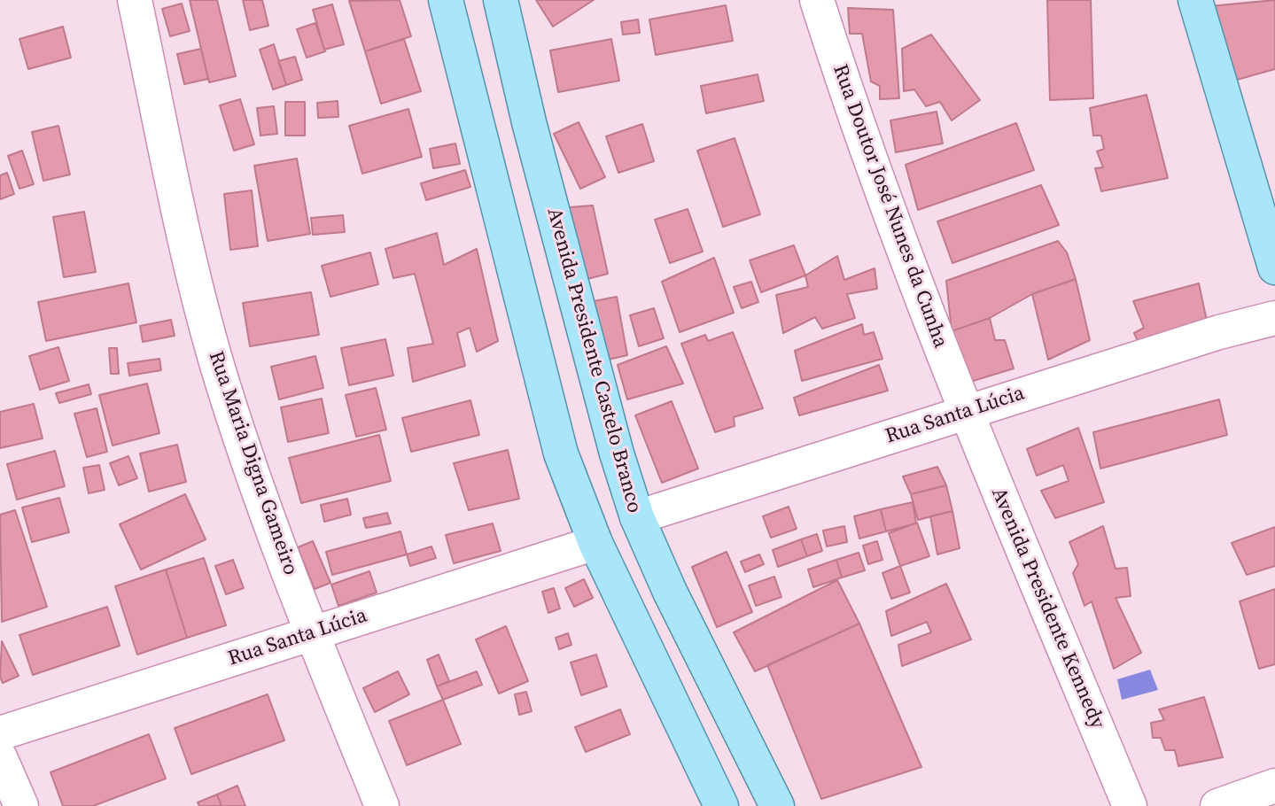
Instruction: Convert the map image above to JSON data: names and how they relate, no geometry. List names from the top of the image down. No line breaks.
{"streets":{"main road":["Avenida Presidente Castelo Branco"],"street":["Rua Doutor José Nunes da Cunha","Rua Santa Lúcia","Rua Maria Digna Gameiro","Avenida Presidente Kennedy"]},"crossings":[["Rua Doutor José Nunes da Cunha","Rua Santa Lúcia"],["Rua Doutor José Nunes da Cunha","Avenida Presidente Kennedy"],["Avenida Presidente Castelo Branco","Rua Santa Lúcia"],["Rua Santa Lúcia","Rua Maria Digna Gameiro"],["Rua Santa Lúcia","Avenida Presidente Kennedy"]]}
